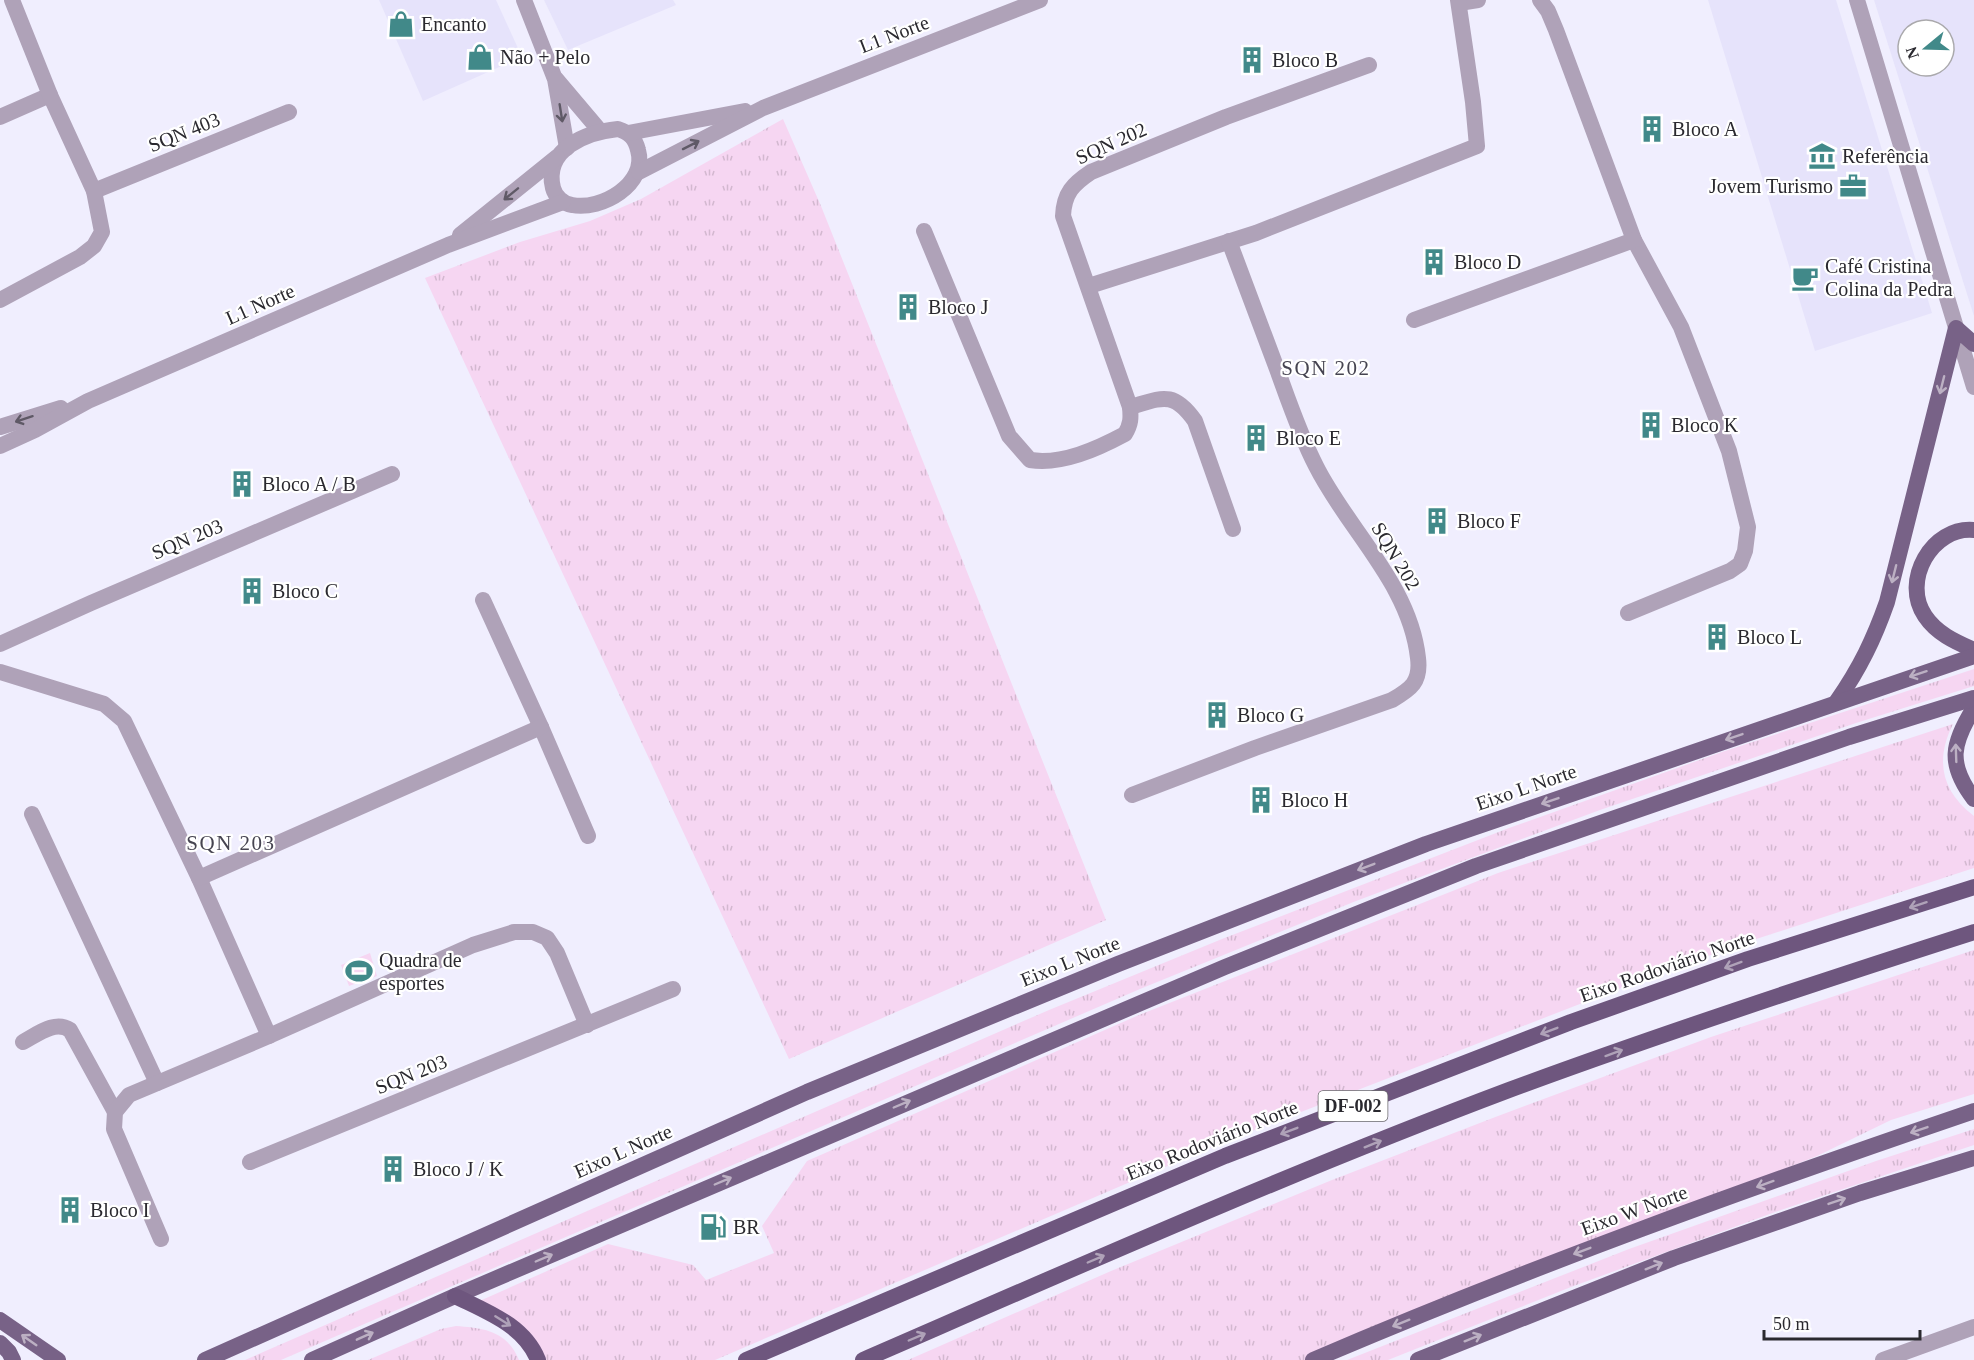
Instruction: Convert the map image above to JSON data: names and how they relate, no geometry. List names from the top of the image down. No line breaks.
{"streets":{"highway":["Eixo Rodoviário Norte","DF-002"],"main road":["Eixo L Norte","Eixo W Norte"],"street":["L1 Norte","SQN 403","SQN 202","SQN 203"]},"districts":["SQN 202","SQN 203"],"places":{"shop":["Encanto","Não + Pelo"],"building":["Bloco B","Bloco A","Bloco D","Bloco J","Bloco K","Bloco E","Bloco A / B","Bloco F","Bloco C","Bloco L","Bloco G","Bloco H","Bloco J / K","Bloco I"],"museum":["Referência"],"office":["Jovem Turismo"],"cafe":["Café Cristina Colina da Pedra"],"sports":["Quadra de esportes"],"fuel station":["BR"]},"scale_bar":"50 m","north":"left"}
